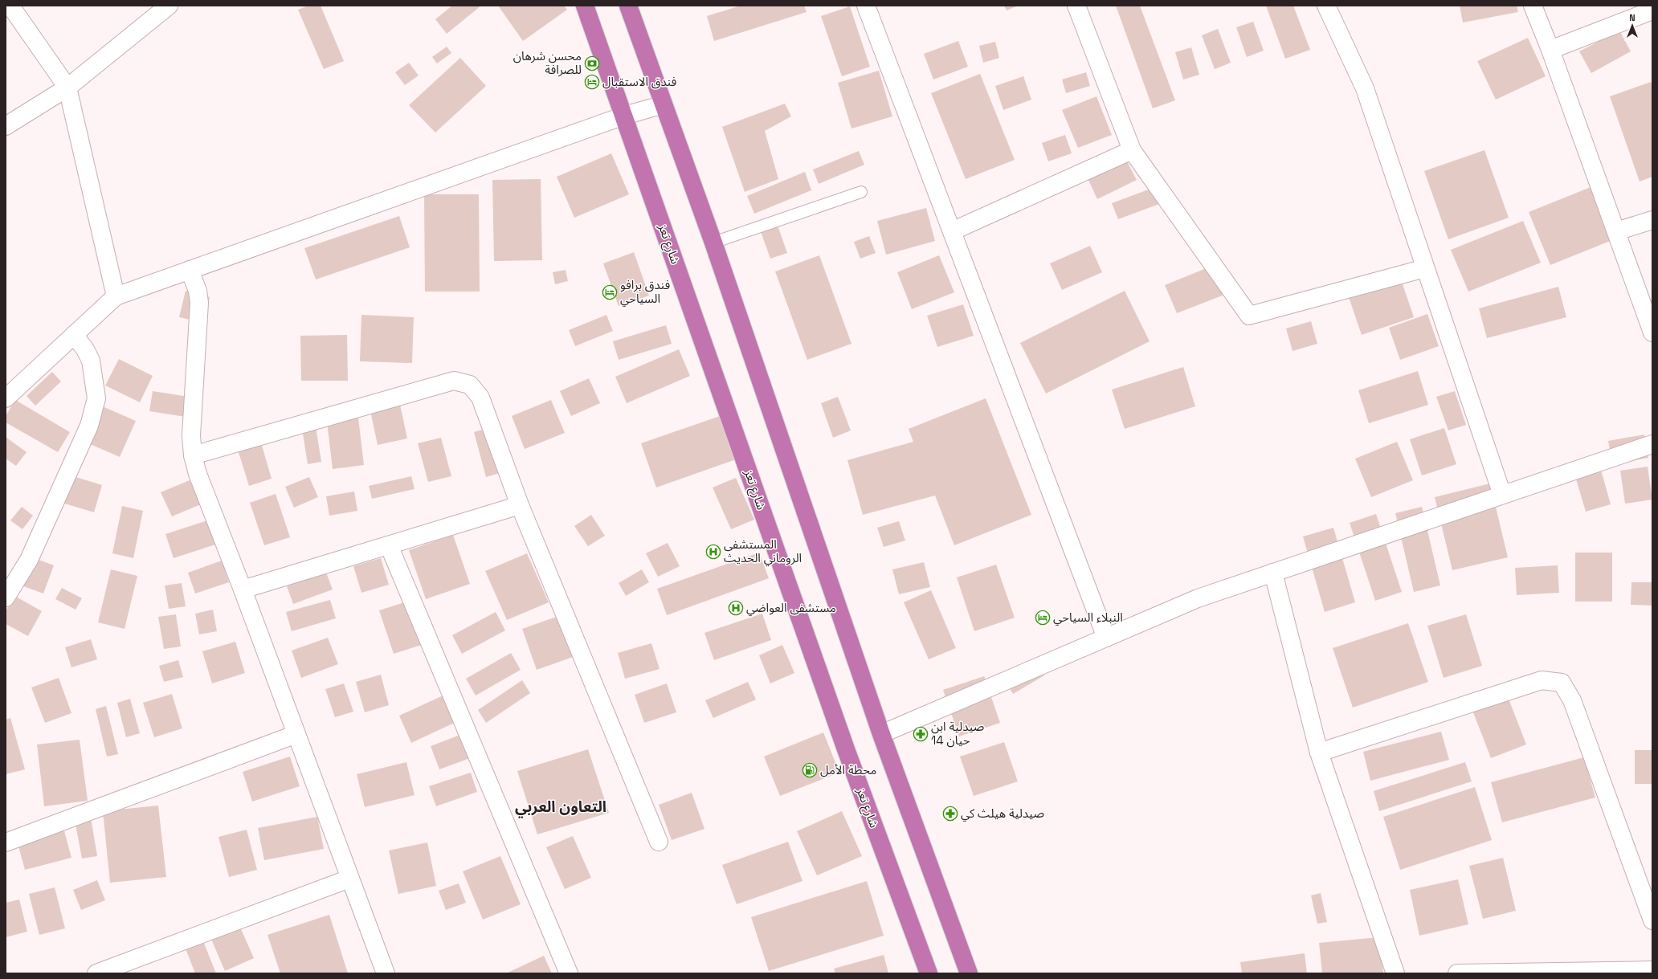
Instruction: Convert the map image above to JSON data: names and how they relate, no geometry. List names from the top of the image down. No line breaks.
{"streets":{"highway":["شارع تعز"]},"districts":["التعاون العربي"],"places":{"bank":["محسن شرهان للصرافة"],"hotel":["فندق الاستقبال","فندق برافو السياحي","النبلاء السياحي"],"hospital":["المستشفى الروماني الحديث","مستشفى العواضي"],"pharmacy":["صيدلية ابن حيان 14","صيدلية هيلث كي"],"fuel station":["محطة الأمل"]},"north":"top"}
